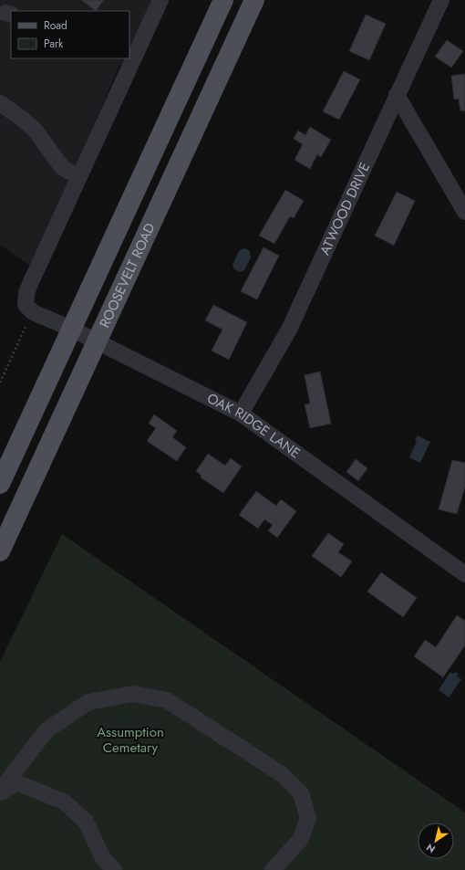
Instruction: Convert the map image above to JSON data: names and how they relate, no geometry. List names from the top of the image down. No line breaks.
{"streets":{"main road":["ROOSEVELT ROAD"],"street":["ATWOOD DRIVE","OAK RIDGE LANE"]},"crossings":[["ATWOOD DRIVE","OAK RIDGE LANE"],["ROOSEVELT ROAD","OAK RIDGE LANE"]],"parks":["Assumption Cemetary"],"legend":["Road","Park"],"north":"bottom left"}
